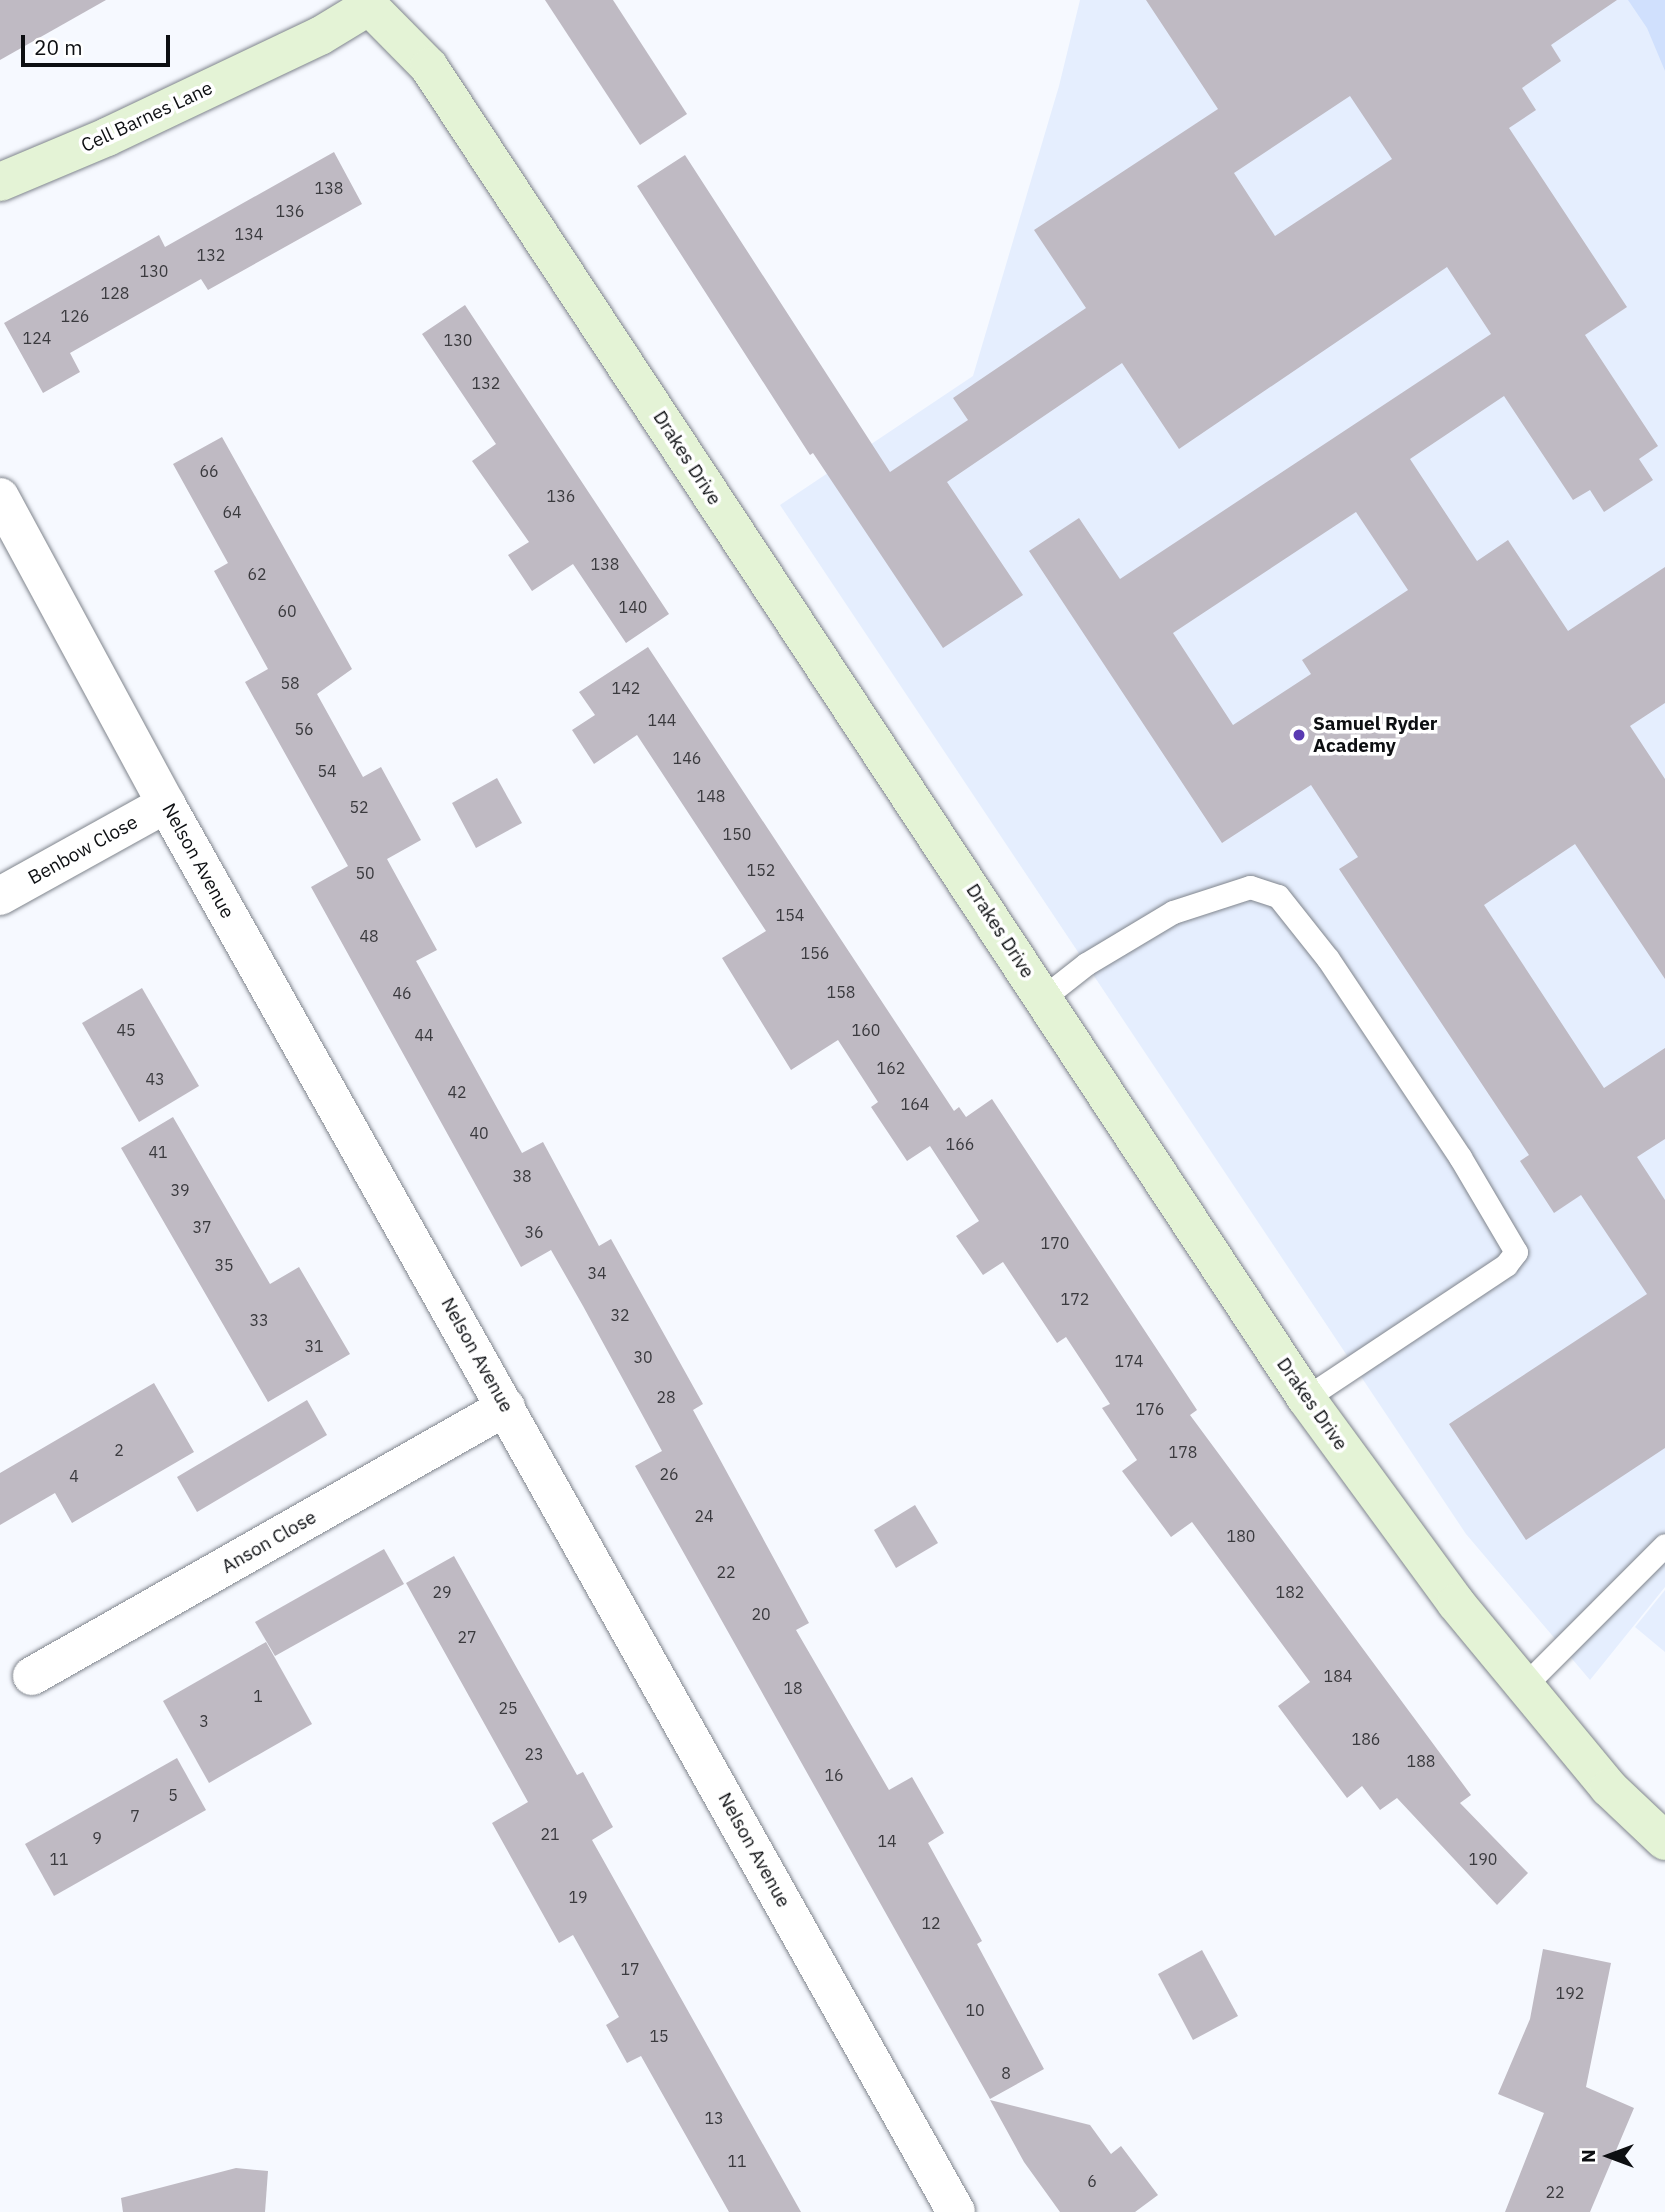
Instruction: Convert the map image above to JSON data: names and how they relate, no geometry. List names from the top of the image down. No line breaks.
{"streets":{"street":["Cell Barnes Lane","Drakes Drive","Benbow Close","Nelson Avenue","Anson Close"]},"crossings":[["Cell Barnes Lane","Drakes Drive"],["Benbow Close","Nelson Avenue"],["Nelson Avenue","Anson Close"]],"places":["Samuel Ryder Academy"],"house_numbers":["138","136","134","132","130","128","126","124","130","132","66","136","64","138","62","140","60","58","142","144","56","146","54","148","52","150","152","50","154","48","156","158","46","45","160","44","162","43","42","164","40","166","41","38","39","37","36","170","35","34","172","32","33","31","30","174","28","176","2","178","26","4","24","180","22","29","182","20","27","184","18","1","25","3","186","23","188","16","5","7","21","9","14","11","190","19","12","17","192","10","15","8","13","11","6","22"],"scale_bar":"20 m","north":"left"}
